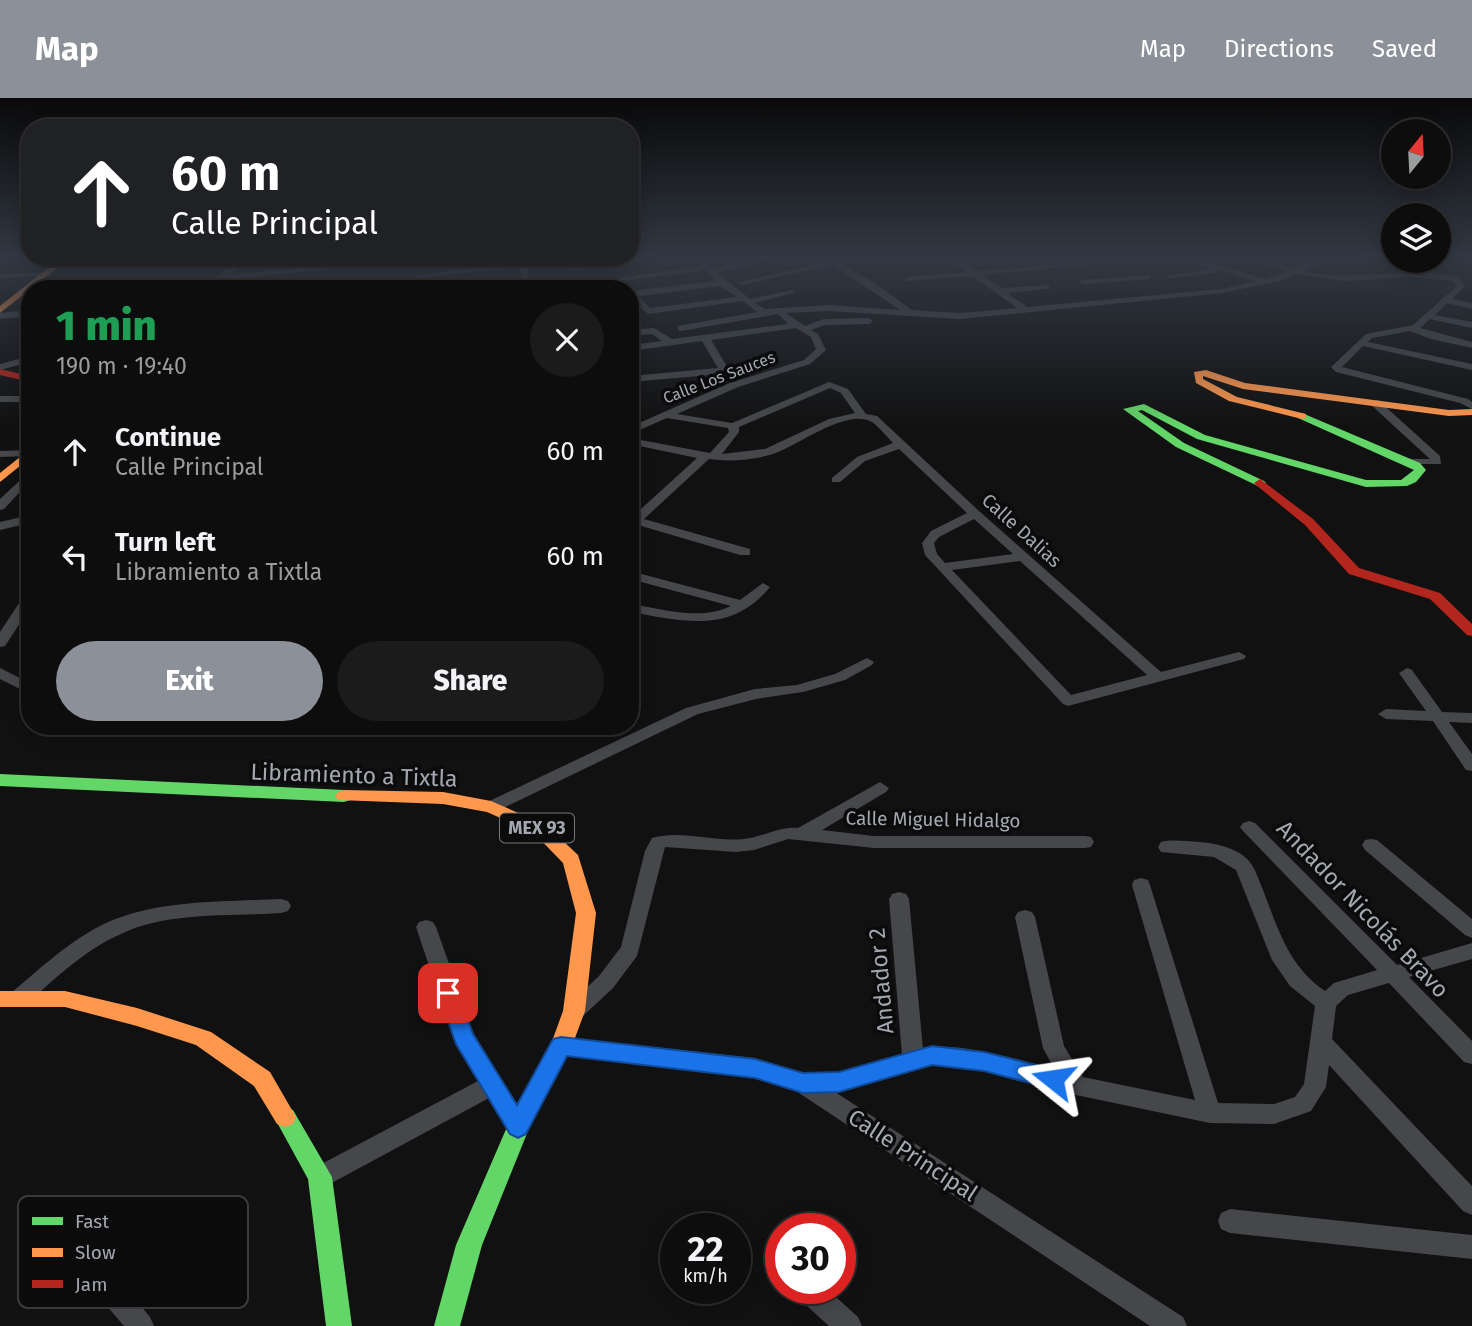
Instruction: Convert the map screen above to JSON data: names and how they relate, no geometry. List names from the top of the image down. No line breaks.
{"streets":{"street":["Calle Los Sauces","Calle Dalias","Libramiento a Tixtla","Calle Miguel Hidalgo","MEX 93","Andador Nicolás Bravo","Andador 2","Calle Principal"]},"crossings":[["Libramiento a Tixtla","Calle Miguel Hidalgo"],["Libramiento a Tixtla","Calle Principal"]],"legend":["Fast","Slow","Jam"],"north":"top","page":{"header":"Map","nav":["Map","Directions","Saved"],"turn":["60 m","Calle Principal"],"heading":["1 min","190 m · 19:40"],"list":[{"name":"Continue","note":"Calle Principal","value":"60 m"},{"name":"Turn left","note":"Libramiento a Tixtla","value":"60 m"}],"buttons":["Exit","Share"],"speed":"22 km/h","limit":"30"}}
